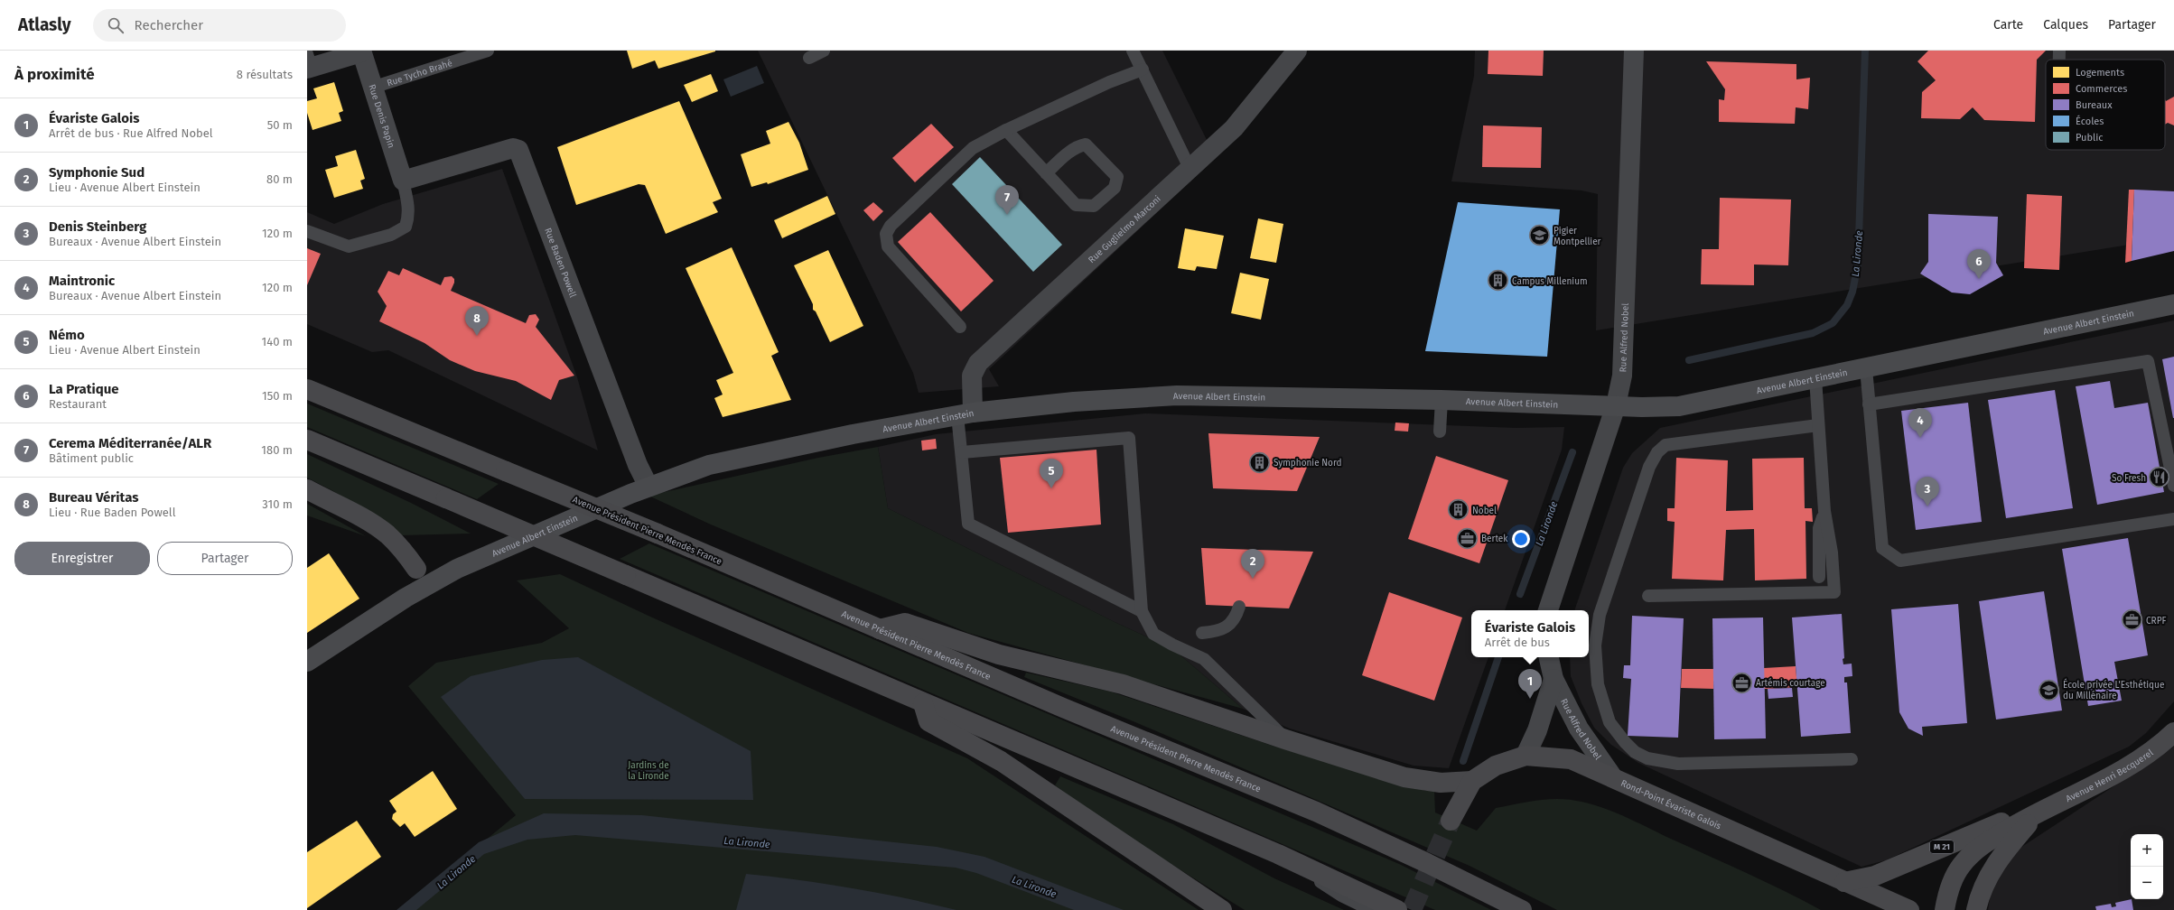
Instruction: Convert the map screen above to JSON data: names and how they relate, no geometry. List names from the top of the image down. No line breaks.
{"streets":{"main road":["Avenue Albert Einstein","Avenue Président Pierre Mendès France","Avenue Henri Becquerel","Rond-Point Évariste Galois","M 21"],"street":["Rue Denis Papin","Rue Guglielmo Marconi","Rue Baden Powell","Rue Alfred Nobel"],"lane":["Rue Tycho Brahé"]},"crossings":[["Rue Tycho Brahé","Rue Denis Papin"],["Rue Denis Papin","Rue Baden Powell"],["Rue Guglielmo Marconi","Avenue Albert Einstein"],["Rue Baden Powell","Avenue Albert Einstein"],["Avenue Albert Einstein","Rue Alfred Nobel"],["Rue Alfred Nobel","Rond-Point Évariste Galois"],["Avenue Henri Becquerel","Rond-Point Évariste Galois"],["Avenue Henri Becquerel","M 21"]],"water":["La Lironde"],"parks":["Jardins de la Lironde"],"places":{"school or university":["Pigier Montpellier","École privée L'Esthétique du Millénaire"],"building":["Campus Millenium","Symphonie Nord","Nobel"],"restaurant":["So Fresh"],"office":["Bertek","CRPF","Artémis courtage"]},"legend":["Logements","Commerces","Bureaux","Écoles","Public"],"page":{"header":"Atlasly","search":"Rechercher","nav":["Carte","Calques","Partager"],"heading":["À proximité","8 résultats"],"list":[{"mark":"1","name":"Évariste Galois","note":"Arrêt de bus · Rue Alfred Nobel","value":"50 m"},{"mark":"2","name":"Symphonie Sud","note":"Lieu · Avenue Albert Einstein","value":"80 m"},{"mark":"3","name":"Denis Steinberg","note":"Bureaux · Avenue Albert Einstein","value":"120 m"},{"mark":"4","name":"Maintronic","note":"Bureaux · Avenue Albert Einstein","value":"120 m"},{"mark":"5","name":"Némo","note":"Lieu · Avenue Albert Einstein","value":"140 m"},{"mark":"6","name":"La Pratique","note":"Restaurant","value":"150 m"},{"mark":"7","name":"Cerema Méditerranée/ALR","note":"Bâtiment public","value":"180 m"},{"mark":"8","name":"Bureau Véritas","note":"Lieu · Rue Baden Powell","value":"310 m"}],"pins":["7","6","8","4","5","3","2","1"],"buttons":["Enregistrer","Partager"],"popup":["Évariste Galois","Arrêt de bus"],"map_buttons":["+","−"]}}
